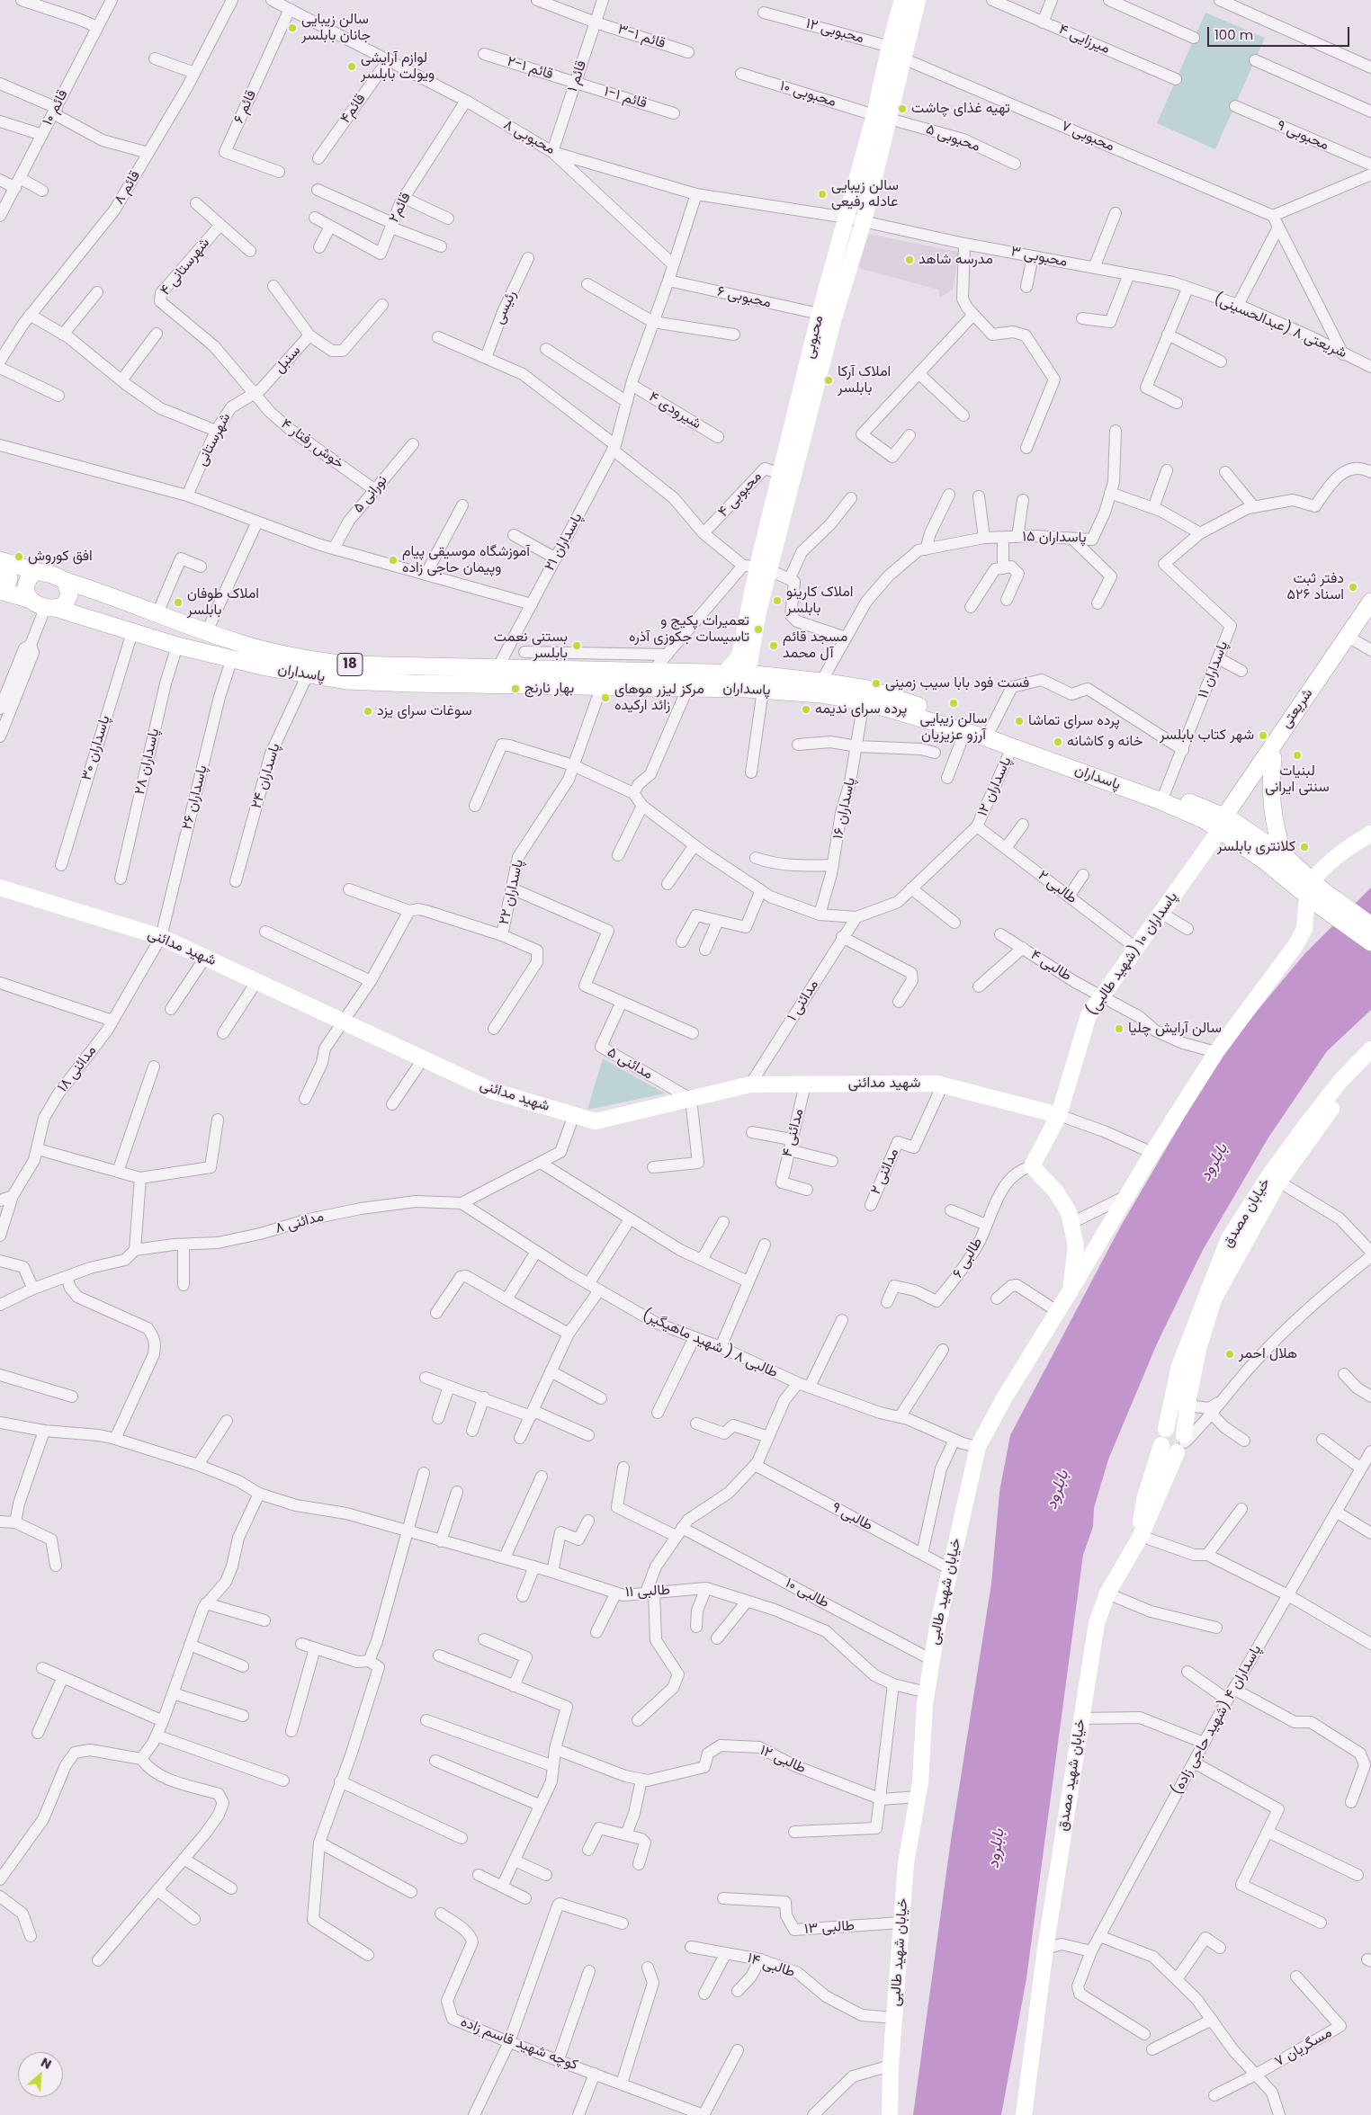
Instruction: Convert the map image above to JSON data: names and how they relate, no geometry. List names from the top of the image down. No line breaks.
{"streets":{"main road":["18","پاسداران","شریعتی"],"street":["محبوبی ۱۲","قائم ۱-۳","میرزایی ۴","قائم ۱-۲","قائم ۱","محبوبی ۱۰","قائم ۱-۱","قائم ۶","قائم ۱۰","قائم۴","محبوبی ۹","محبوبی ۷","محبوبی ۸","محبوبی ۵","قائم ۸","قائم۲","محبوبی ۳","شهرستانی ۴","محبوبی ۶","رئیسی","شریعتی ۸ (عبدالحسینی)","محبوبی","سنبل","شیرودی ۴","شهرستانی","خوش رفتار ۴","نورانی ۵","محبوبی ۴","پاسداران ۱۵","پاسداران ۲۱","پاسداران ۱۱","پاسداران ۳۰","پاسداران ۲۸","پاسداران ۲۴","پاسداران ۱۲","پاسداران ۲۶","پاسداران ۱۶","طالبی ۲","پاسداران ۲۲","شهید مدائنی","پاسداران ۱۰ (شهید طالبی)","طالبی ۴","مدائنی ۱","مدائنی ۵","مدائنی ۱۸","مدائنی ۴","مدائنی ۲","خیابان مصدق","مدائنی ۸","طالبی ۶","طالبی ۸ ( شهید ماهیگیر)","طالبی ۹","طالبی ۱۱","خیابان شهید طالبی","طالبی ۱۰","پاسداران ۴ (شهید حاجی زاده)","طالبی ۱۲","خیابان شهید مصدق","طالبی ۱۳","طالبی ۱۴","کوچه شهید قاسم زاده","مسگریان ۷"]},"crossings":[["محبوبی ۱۲","محبوبی ۷"],["محبوبی ۱۲","محبوبی"],["قائم ۱-۳","قائم ۱"],["قائم ۱-۲","قائم ۱"],["قائم ۱-۲","قائم ۱-۱"],["قائم ۱","قائم ۱-۱"],["قائم ۱","محبوبی ۸"],["محبوبی ۱۰","محبوبی ۵"],["محبوبی ۱۰","محبوبی"],["قائم ۶","محبوبی ۸"],["قائم۴","محبوبی ۸"],["محبوبی ۷","محبوبی"],["محبوبی ۸","قائم۲"],["محبوبی ۸","محبوبی ۳"],["محبوبی ۸","محبوبی"],["محبوبی ۸","پاسداران ۲۱"],["محبوبی ۵","محبوبی"],["محبوبی ۳","شریعتی ۸ (عبدالحسینی)"],["محبوبی ۳","محبوبی"],["شهرستانی ۴","سنبل"],["شهرستانی ۴","شهرستانی"],["شهرستانی ۴","خوش رفتار ۴"],["محبوبی ۶","محبوبی"],["محبوبی ۶","پاسداران ۲۱"],["محبوبی","محبوبی ۴"],["محبوبی","پاسداران"],["سنبل","شهرستانی"],["سنبل","خوش رفتار ۴"],["شیرودی ۴","پاسداران ۲۱"],["شهرستانی","خوش رفتار ۴"],["خوش رفتار ۴","نورانی ۵"],["پاسداران ۲۱","پاسداران"],["18","پاسداران"],["پاسداران ۱۱","پاسداران"],["پاسداران","شریعتی"],["پاسداران","پاسداران ۳۰"],["پاسداران","پاسداران ۲۸"],["پاسداران","پاسداران ۲۴"],["پاسداران","پاسداران ۱۲"],["پاسداران","پاسداران ۲۶"],["پاسداران","پاسداران ۱۶"],["پاسداران","پاسداران ۲۲"],["پاسداران","پاسداران ۱۰ (شهید طالبی)"],["شریعتی","پاسداران ۱۰ (شهید طالبی)"],["پاسداران ۱۲","طالبی ۲"],["پاسداران ۲۶","شهید مدائنی"],["پاسداران ۲۶","مدائنی ۱۸"],["طالبی ۲","پاسداران ۱۰ (شهید طالبی)"],["شهید مدائنی","پاسداران ۱۰ (شهید طالبی)"],["شهید مدائنی","مدائنی ۱"],["شهید مدائنی","مدائنی ۵"],["شهید مدائنی","مدائنی ۱۸"],["شهید مدائنی","مدائنی ۴"],["شهید مدائنی","مدائنی ۲"],["شهید مدائنی","مدائنی ۸"],["پاسداران ۱۰ (شهید طالبی)","طالبی ۴"],["خیابان مصدق","خیابان شهید مصدق"],["مدائنی ۸","طالبی ۸ ( شهید ماهیگیر)"],["طالبی ۶","خیابان شهید طالبی"],["طالبی ۸ ( شهید ماهیگیر)","خیابان شهید طالبی"],["طالبی ۹","خیابان شهید طالبی"],["طالبی ۱۱","خیابان شهید طالبی"],["خیابان شهید طالبی","طالبی ۱۰"],["خیابان شهید طالبی","طالبی ۱۲"],["خیابان شهید طالبی","طالبی ۱۳"],["خیابان شهید طالبی","طالبی ۱۴"]],"water":["بابلرود"],"places":["سالن زیبایی جانان بابلسر","لوازم آرایشی ویولت بابلسر","تهیه غذای چاشت","سالن زیبایی عادله رفیعی","مدرسه شاهد","املاک آرکا بابلسر","افق کوروش","آموزشگاه موسیقی پیام وپیمان حاجی زاده","دفتر ثبت اسناد ۵۲۶","املاک کارینو بابلسر","املاک طوفان بابلسر","تعمیرات پکیج و تاسیسات جکوزی آذره","بستنی نعمت بابلسر","مسجد قائم آل محمد","فست فود بابا سیب زمینی","بهار نارنج","مرکز لیزر موهای زائد ارکیده","سالن زیبایی آرزو عزیزیان","پرده سرای ندیمه","سوغات سرای یزد","پرده سرای تماشا","شهر کتاب بابلسر","خانه و کاشانه","لبنیات سنتی ایرانی","کلانتری بابلسر","سالن آرایش چلیا","هلال احمر"],"scale_bar":"100 m","north":"top right"}
